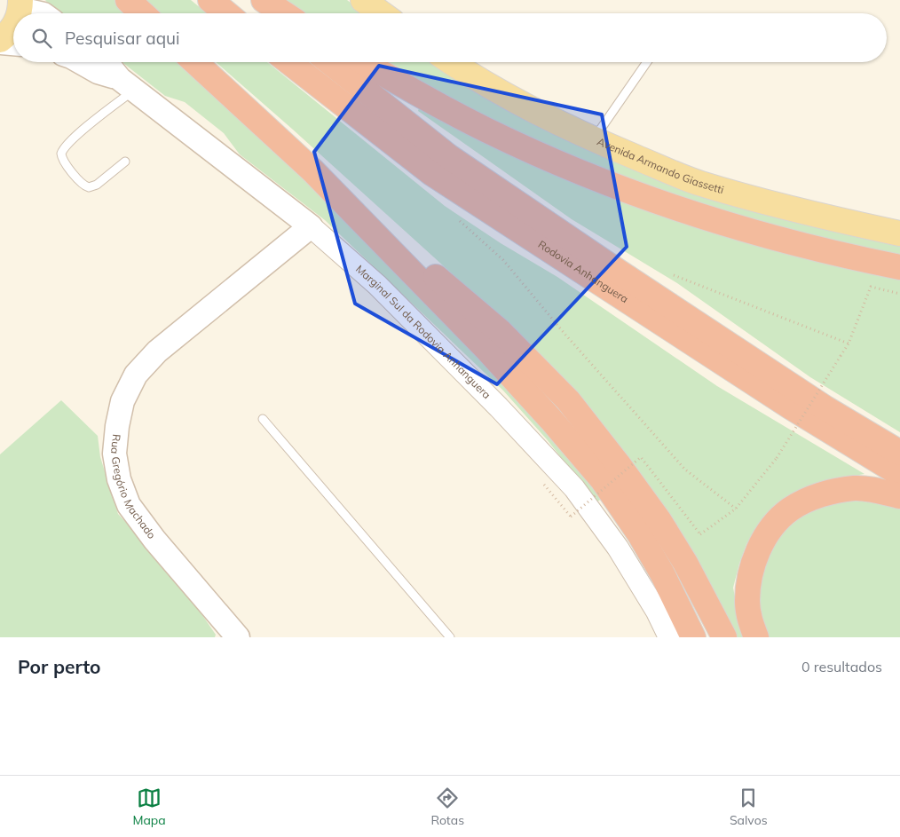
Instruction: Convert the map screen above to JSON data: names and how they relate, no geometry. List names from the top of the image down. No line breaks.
{"streets":{"highway":["Rodovia Anhanguera"],"main road":["Avenida Armando Giassetti","Marginal Sul da Rodovia Anhanguera","Rua Gregório Machado"]},"crossings":[["Marginal Sul da Rodovia Anhanguera","Rua Gregório Machado"]],"page":{"search":"Pesquisar aqui","heading":["Por perto","0 resultados"],"nav":["Mapa","Rotas","Salvos"]}}
